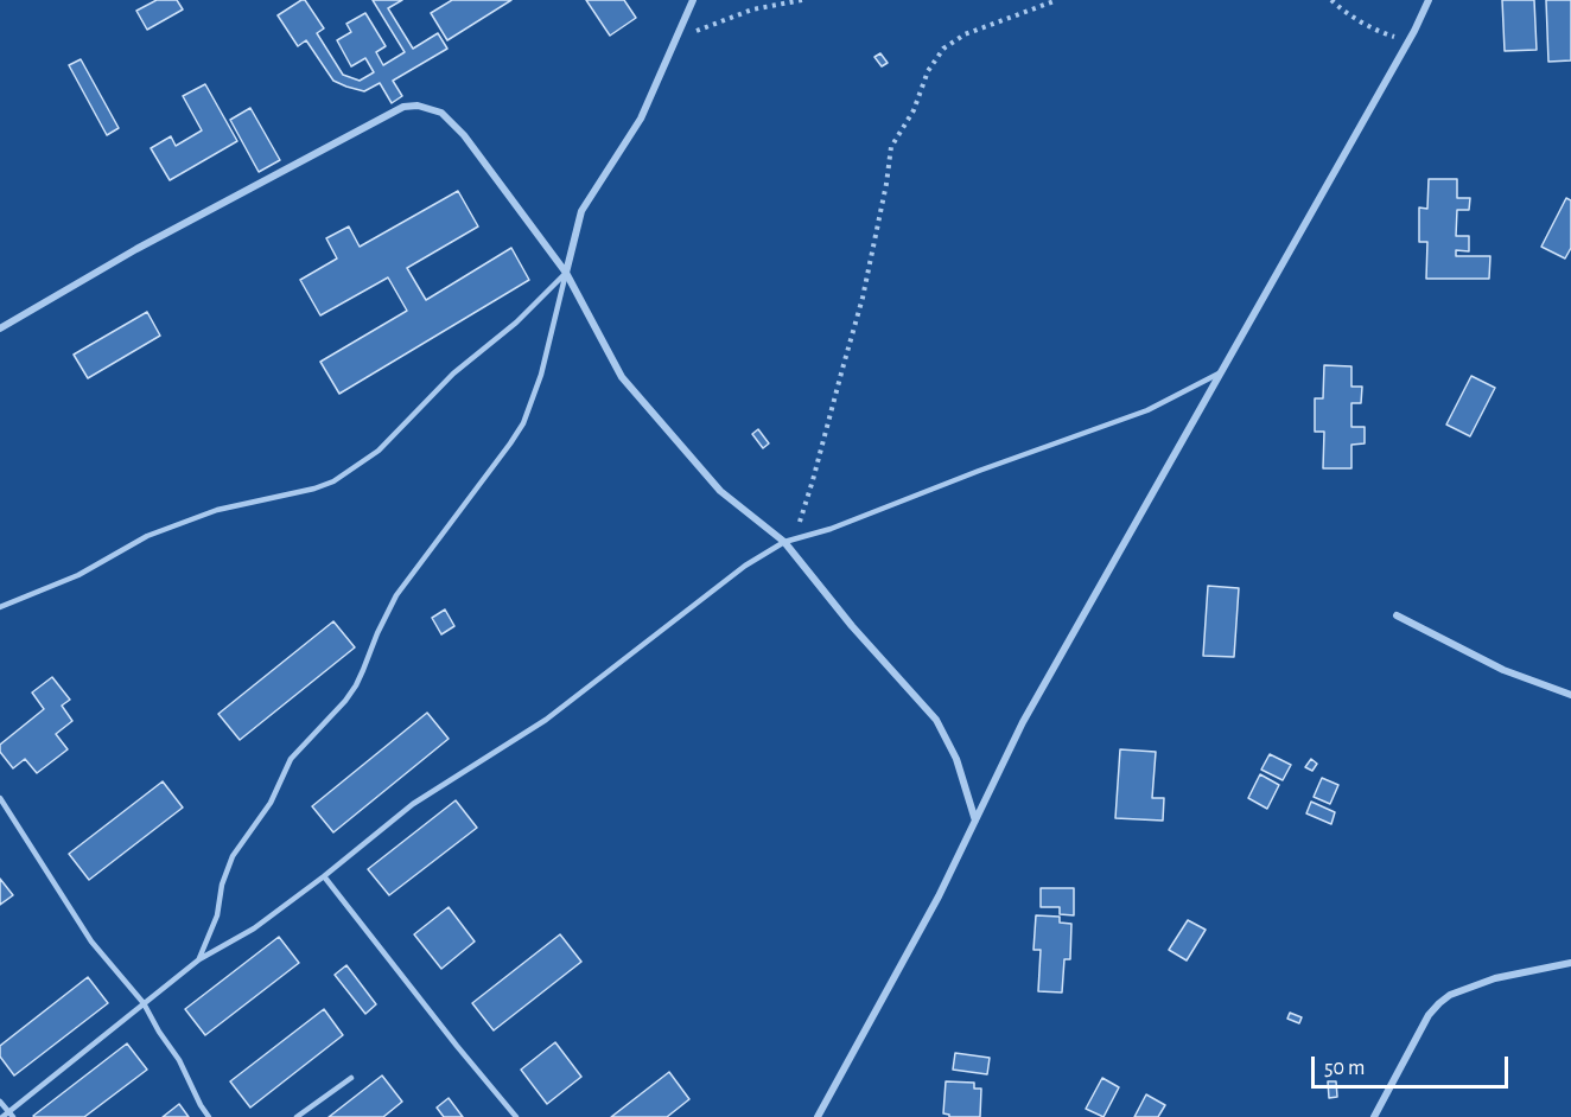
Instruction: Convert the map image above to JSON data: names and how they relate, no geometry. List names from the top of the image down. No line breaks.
{"scale_bar":"50 m"}
